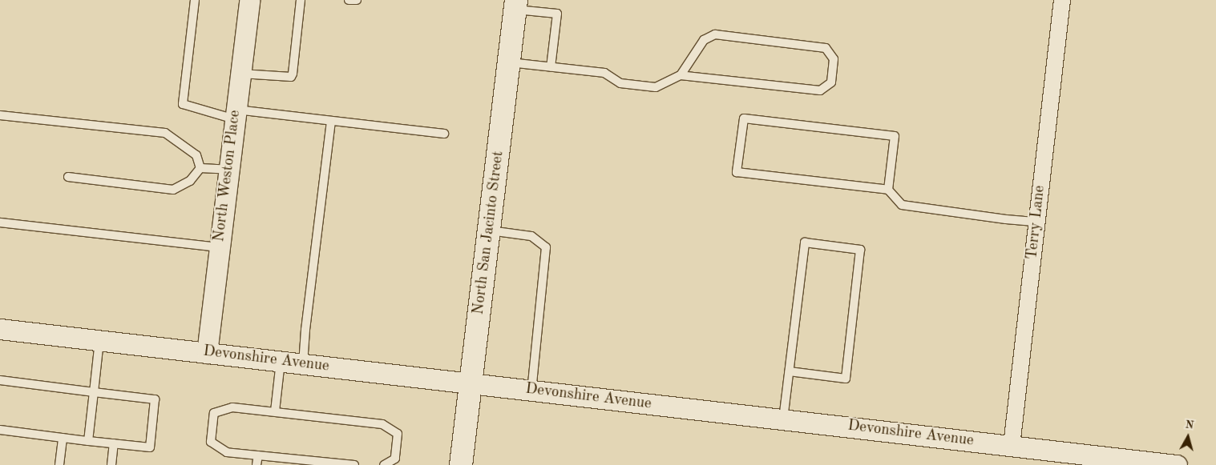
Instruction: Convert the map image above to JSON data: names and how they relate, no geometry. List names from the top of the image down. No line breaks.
{"streets":{"main road":["North San Jacinto Street"],"street":["North Weston Place","Terry Lane","Devonshire Avenue"]},"crossings":[["North Weston Place","Devonshire Avenue"],["Terry Lane","Devonshire Avenue"],["North San Jacinto Street","Devonshire Avenue"]],"north":"top"}
